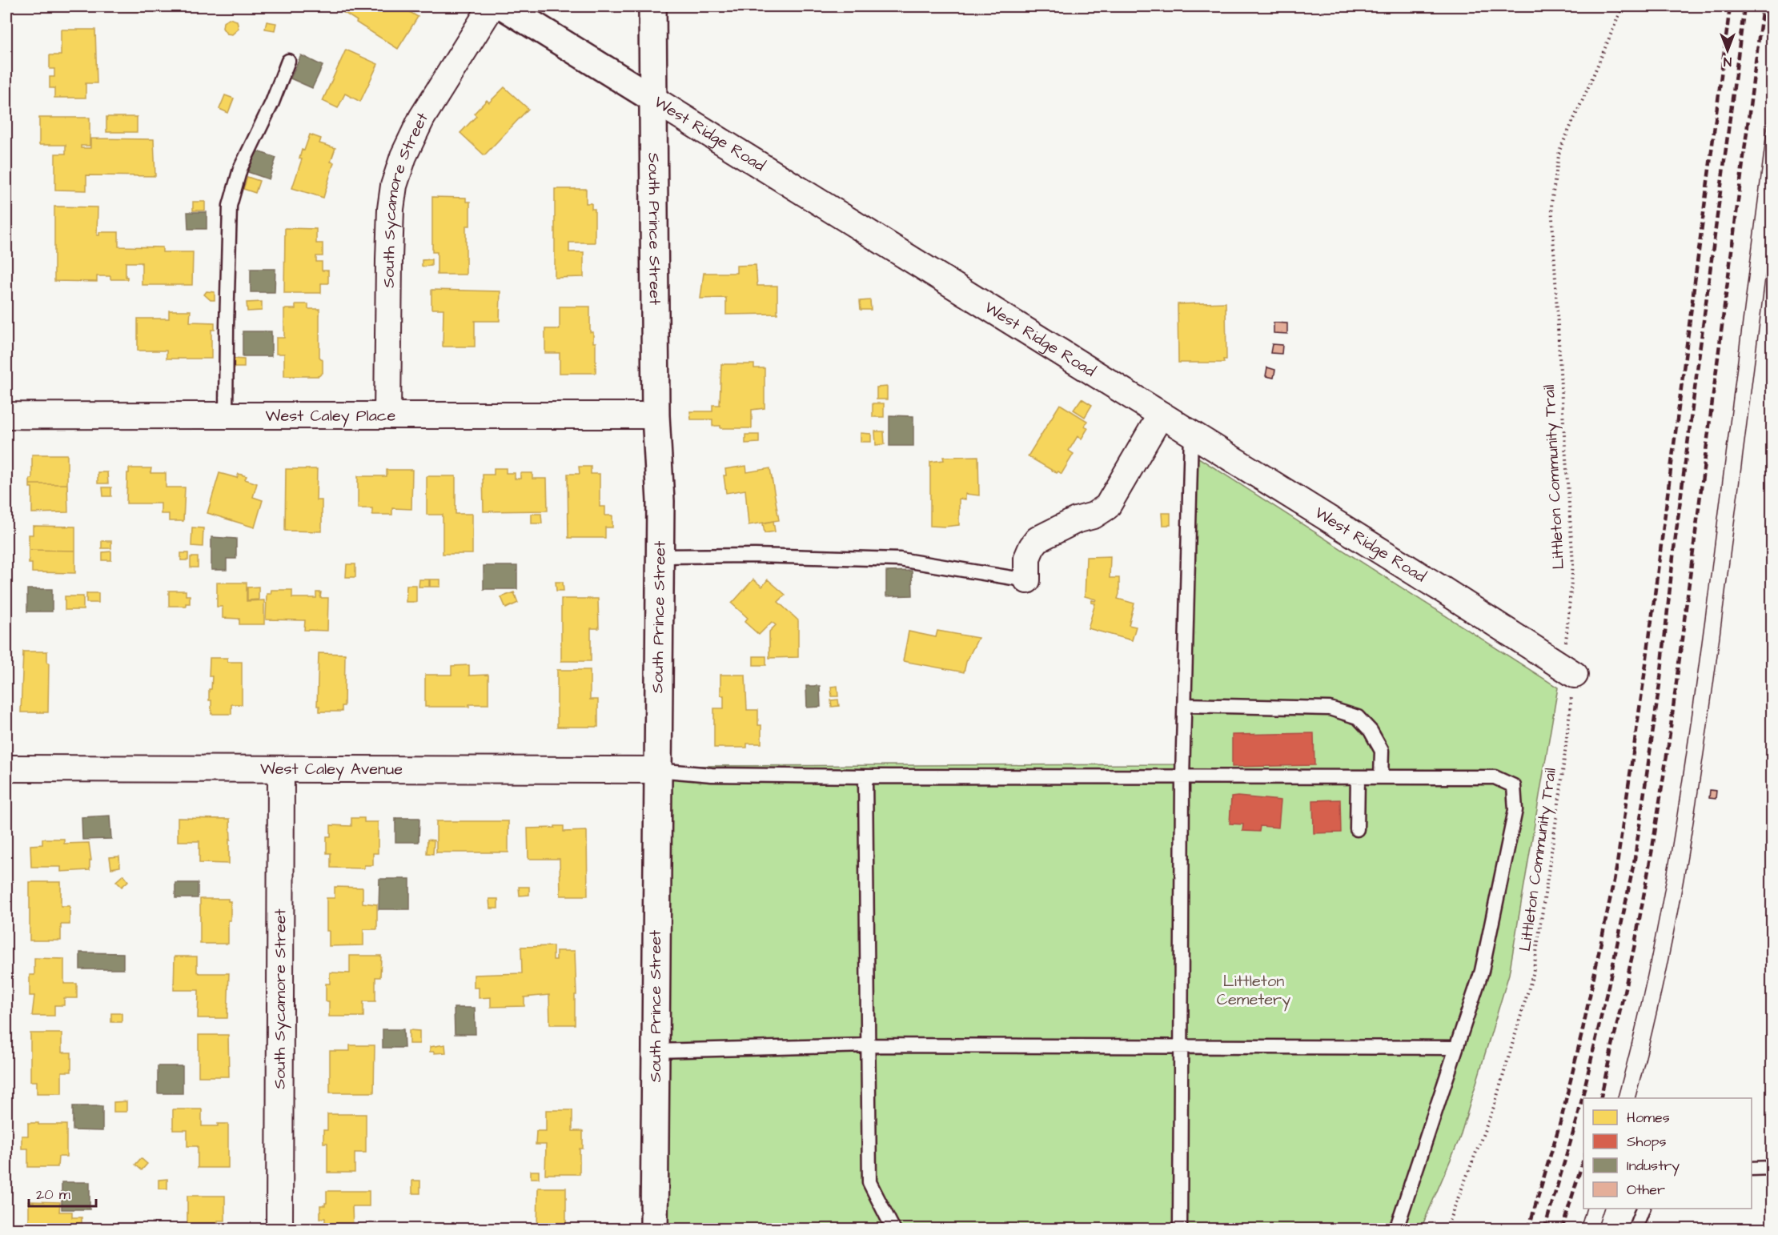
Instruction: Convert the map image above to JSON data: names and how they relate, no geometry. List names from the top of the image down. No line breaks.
{"streets":{"street":["West Ridge Road","South Sycamore Street","South Prince Street","West Caley Place","West Caley Avenue"],"path":["Littleton Community Trail"]},"crossings":[["West Ridge Road","South Prince Street"],["West Ridge Road","Littleton Community Trail"],["South Sycamore Street","West Caley Place"],["South Sycamore Street","West Caley Avenue"],["South Prince Street","West Caley Place"],["South Prince Street","West Caley Avenue"]],"parks":["Littleton Cemetery"],"legend":["Homes","Shops","Industry","Other"],"scale_bar":"20 m","north":"bottom"}
